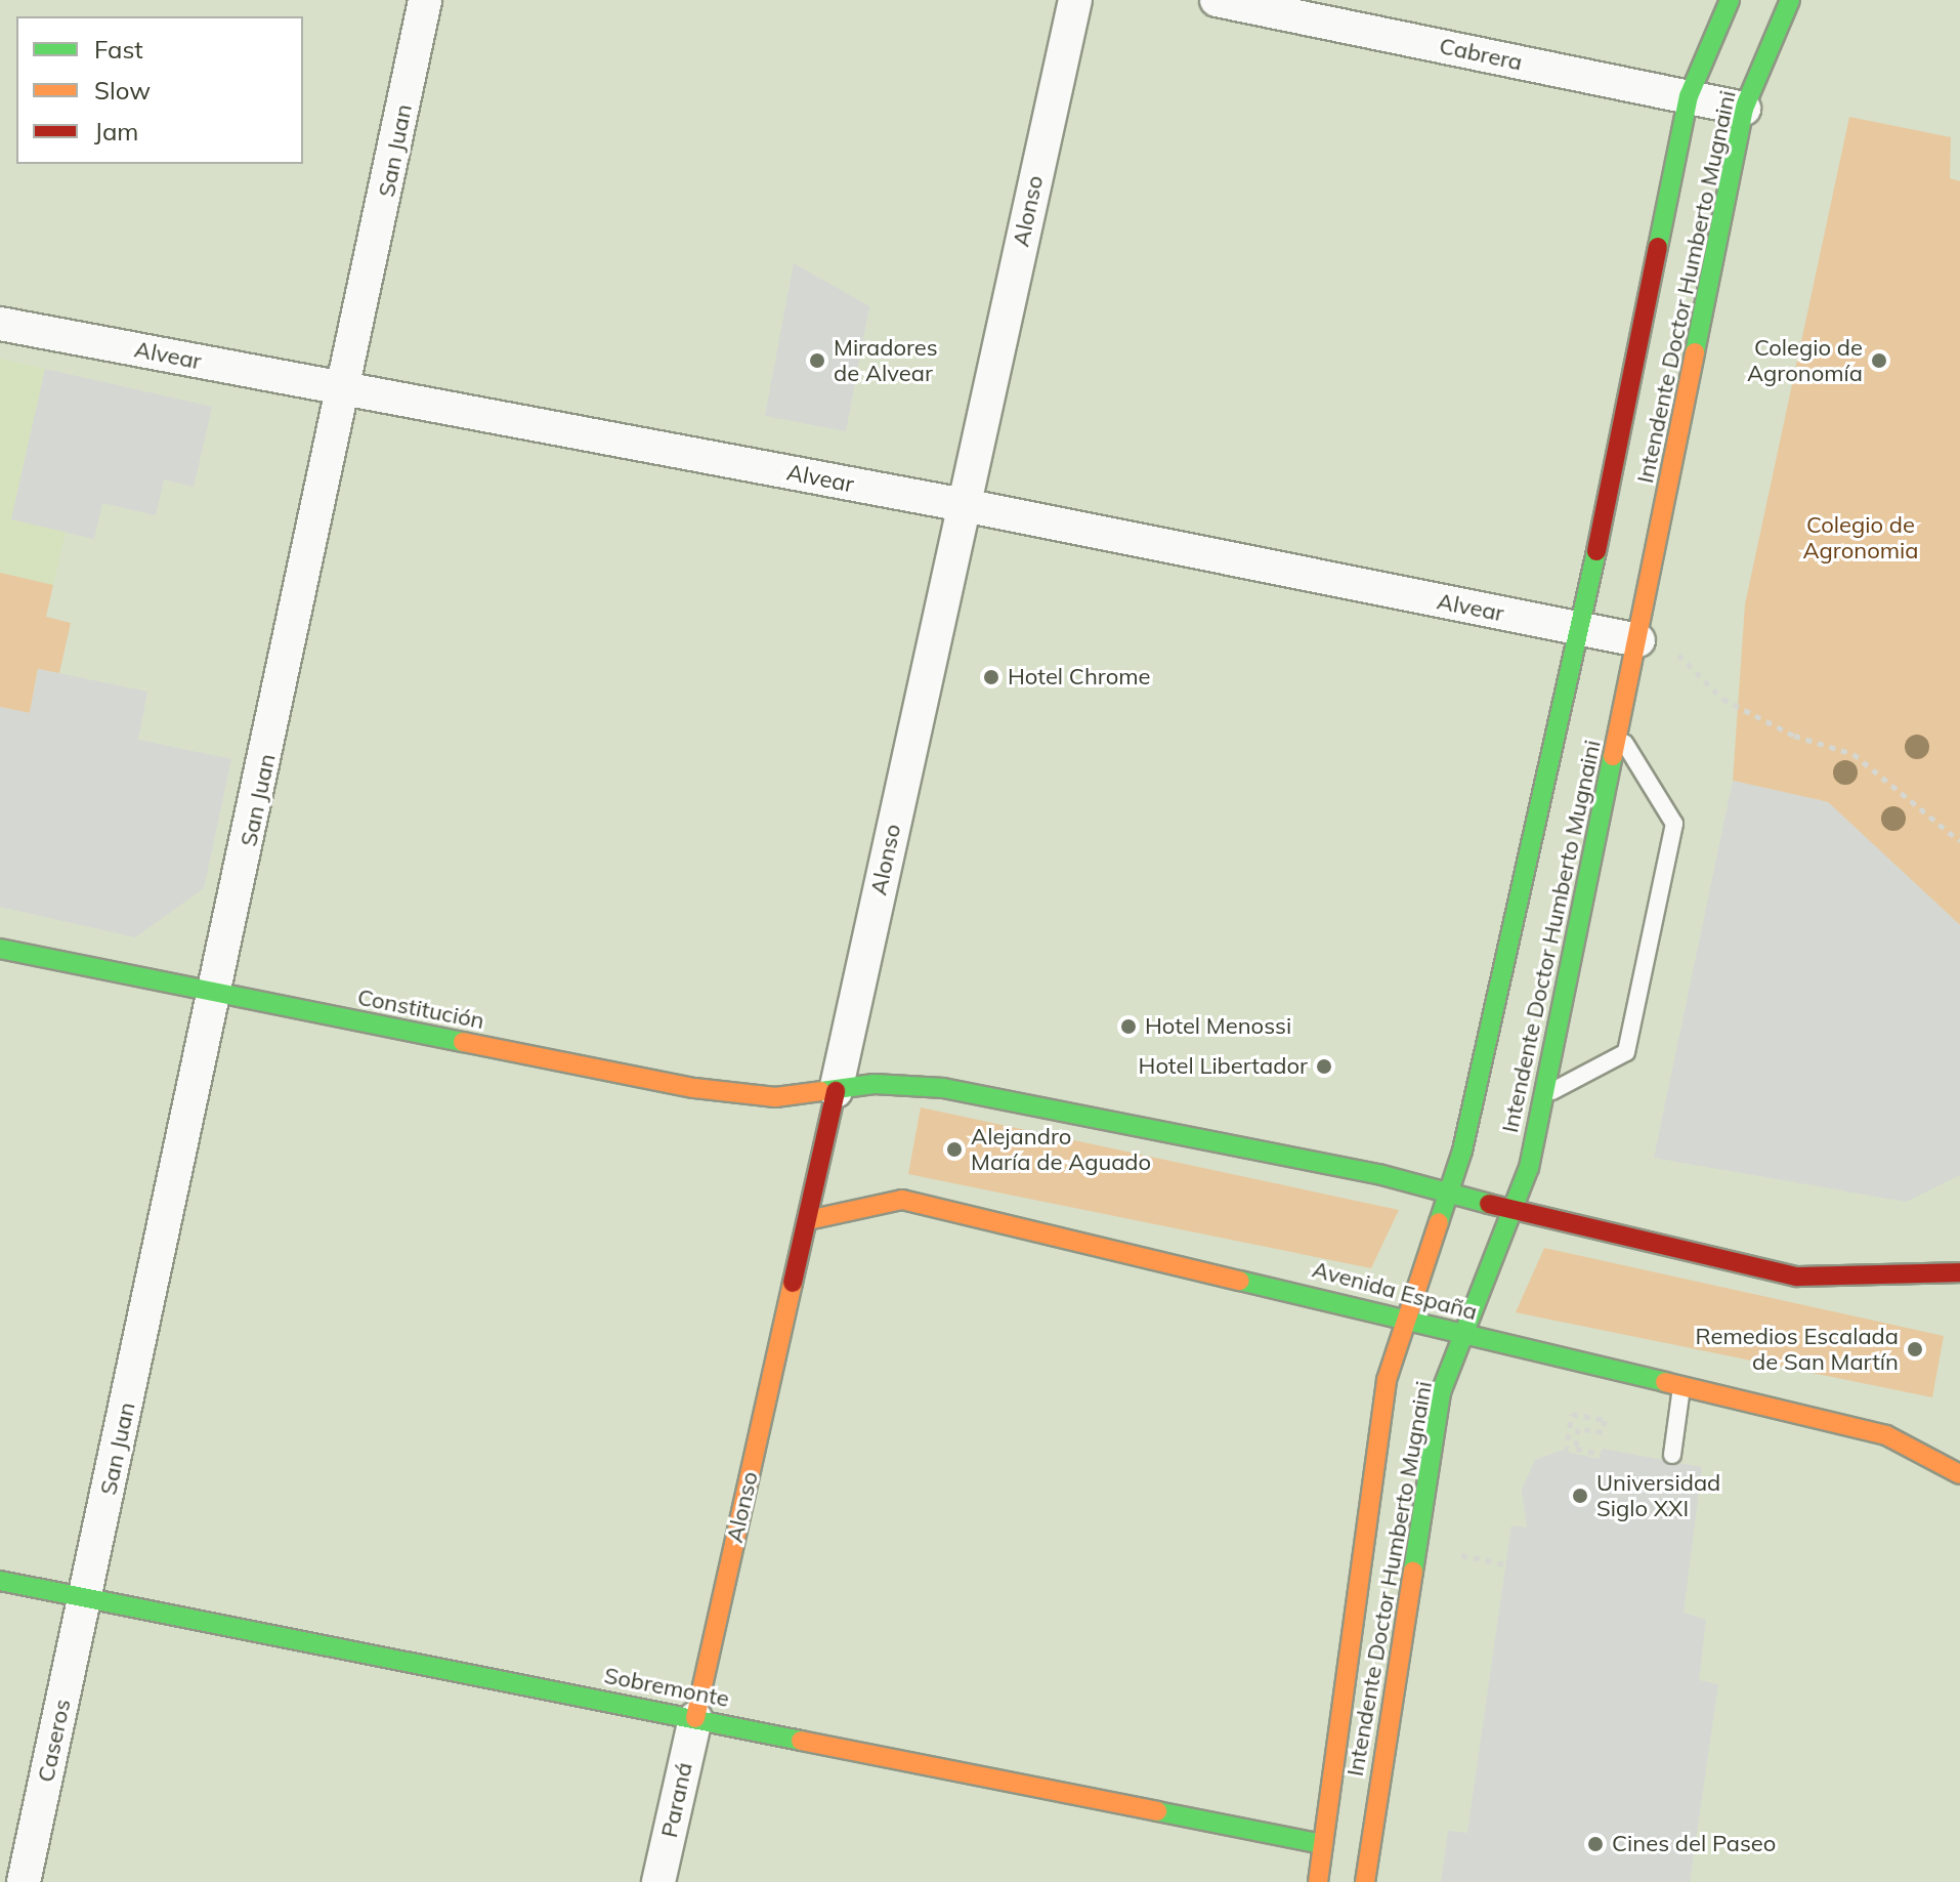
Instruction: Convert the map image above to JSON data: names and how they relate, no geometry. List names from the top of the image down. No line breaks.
{"streets":{"main road":["Alonso","Intendente Doctor Humberto Mugnaini","Constitución","Avenida España","Sobremonte"],"street":["Cabrera","San Juan","Alvear","Caseros","Paraná"]},"crossings":[["Cabrera","Intendente Doctor Humberto Mugnaini"],["San Juan","Alvear"],["San Juan","Constitución"],["San Juan","Sobremonte"],["San Juan","Caseros"],["Alonso","Alvear"],["Alonso","Constitución"],["Alonso","Avenida España"],["Alonso","Sobremonte"],["Alonso","Paraná"],["Intendente Doctor Humberto Mugnaini","Alvear"],["Intendente Doctor Humberto Mugnaini","Avenida España"],["Intendente Doctor Humberto Mugnaini","Sobremonte"],["Sobremonte","Caseros"],["Sobremonte","Paraná"]],"parks":["Colegio de Agronomia"],"places":["Miradores de Alvear","Colegio de Agronomía","Hotel Chrome","Hotel Menossi","Hotel Libertador","Alejandro María de Aguado","Remedios Escalada de San Martín","Universidad Siglo XXI","Cines del Paseo"],"legend":["Fast","Slow","Jam"]}
